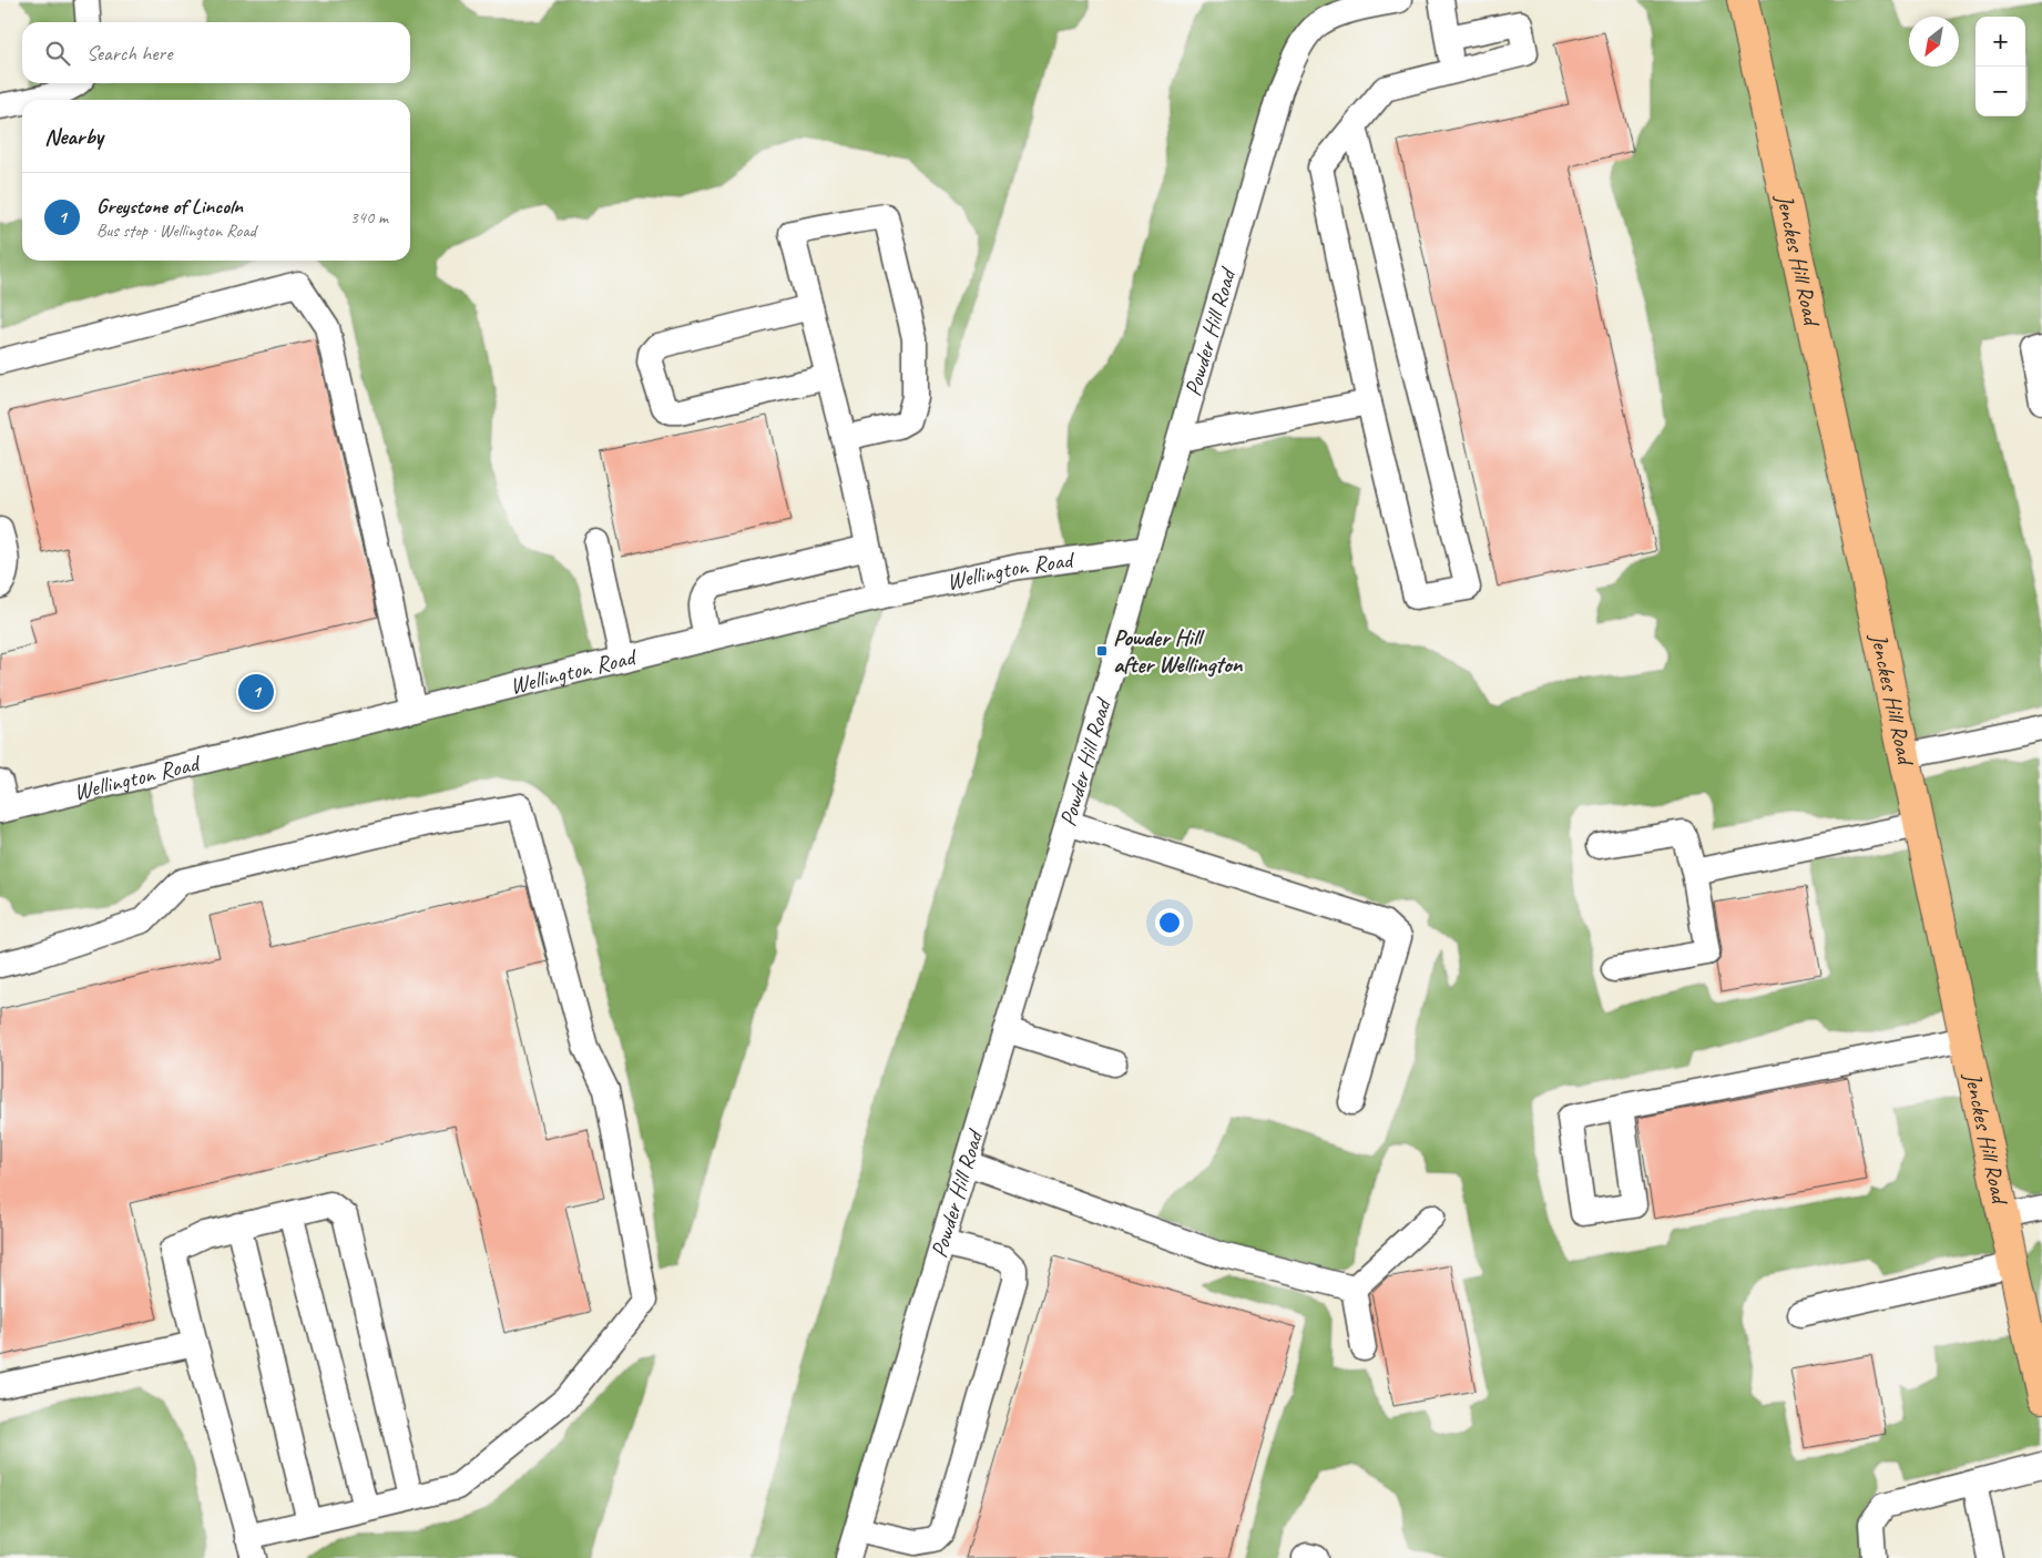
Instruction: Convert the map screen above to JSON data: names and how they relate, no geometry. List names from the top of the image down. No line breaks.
{"streets":{"main road":["Jenckes Hill Road"],"street":["Powder Hill Road","Wellington Road"]},"crossings":[["Powder Hill Road","Wellington Road"]],"places":{"transit":["Powder Hill after Wellington"]},"north":"bottom left","page":{"map_buttons":["+","−"],"search":"Search here","heading":"Nearby","list":[{"mark":"1","name":"Greystone of Lincoln","note":"Bus stop · Wellington Road","value":"340 m"}],"pins":"1"}}
